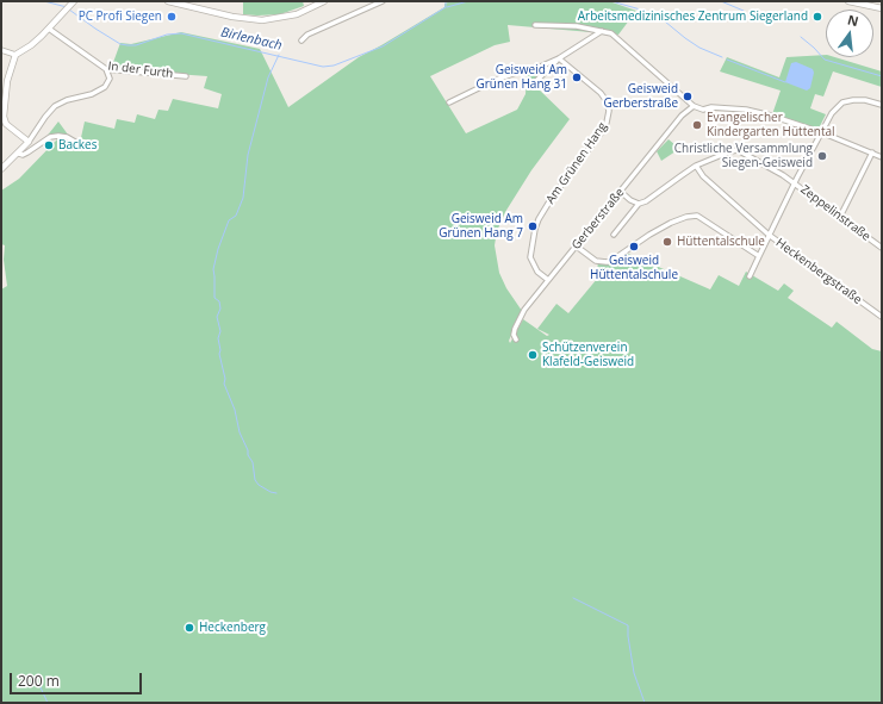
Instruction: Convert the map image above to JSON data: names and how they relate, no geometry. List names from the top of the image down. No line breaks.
{"streets":{"street":["In der Furth","Am Grünen Hang","Zeppelinstraße","Gerberstraße","Heckenbergstraße"]},"crossings":[["Am Grünen Hang","Gerberstraße"],["Zeppelinstraße","Heckenbergstraße"]],"water":["Birlenbach"],"places":["PC Profi Siegen","Arbeitsmedizinisches Zentrum Siegerland","Geisweid Am Grünen Hang 31","Geisweid Gerberstraße","Evangelischer Kindergarten Hüttental","Backes","Christliche Versammlung Siegen-Geisweid","Geisweid Am Grünen Hang 7","Hüttentalschule","Geisweid Hüttentalschule","Schützenverein Klafeld-Geisweid","Heckenberg"],"scale_bar":"200 m","north":"top"}
